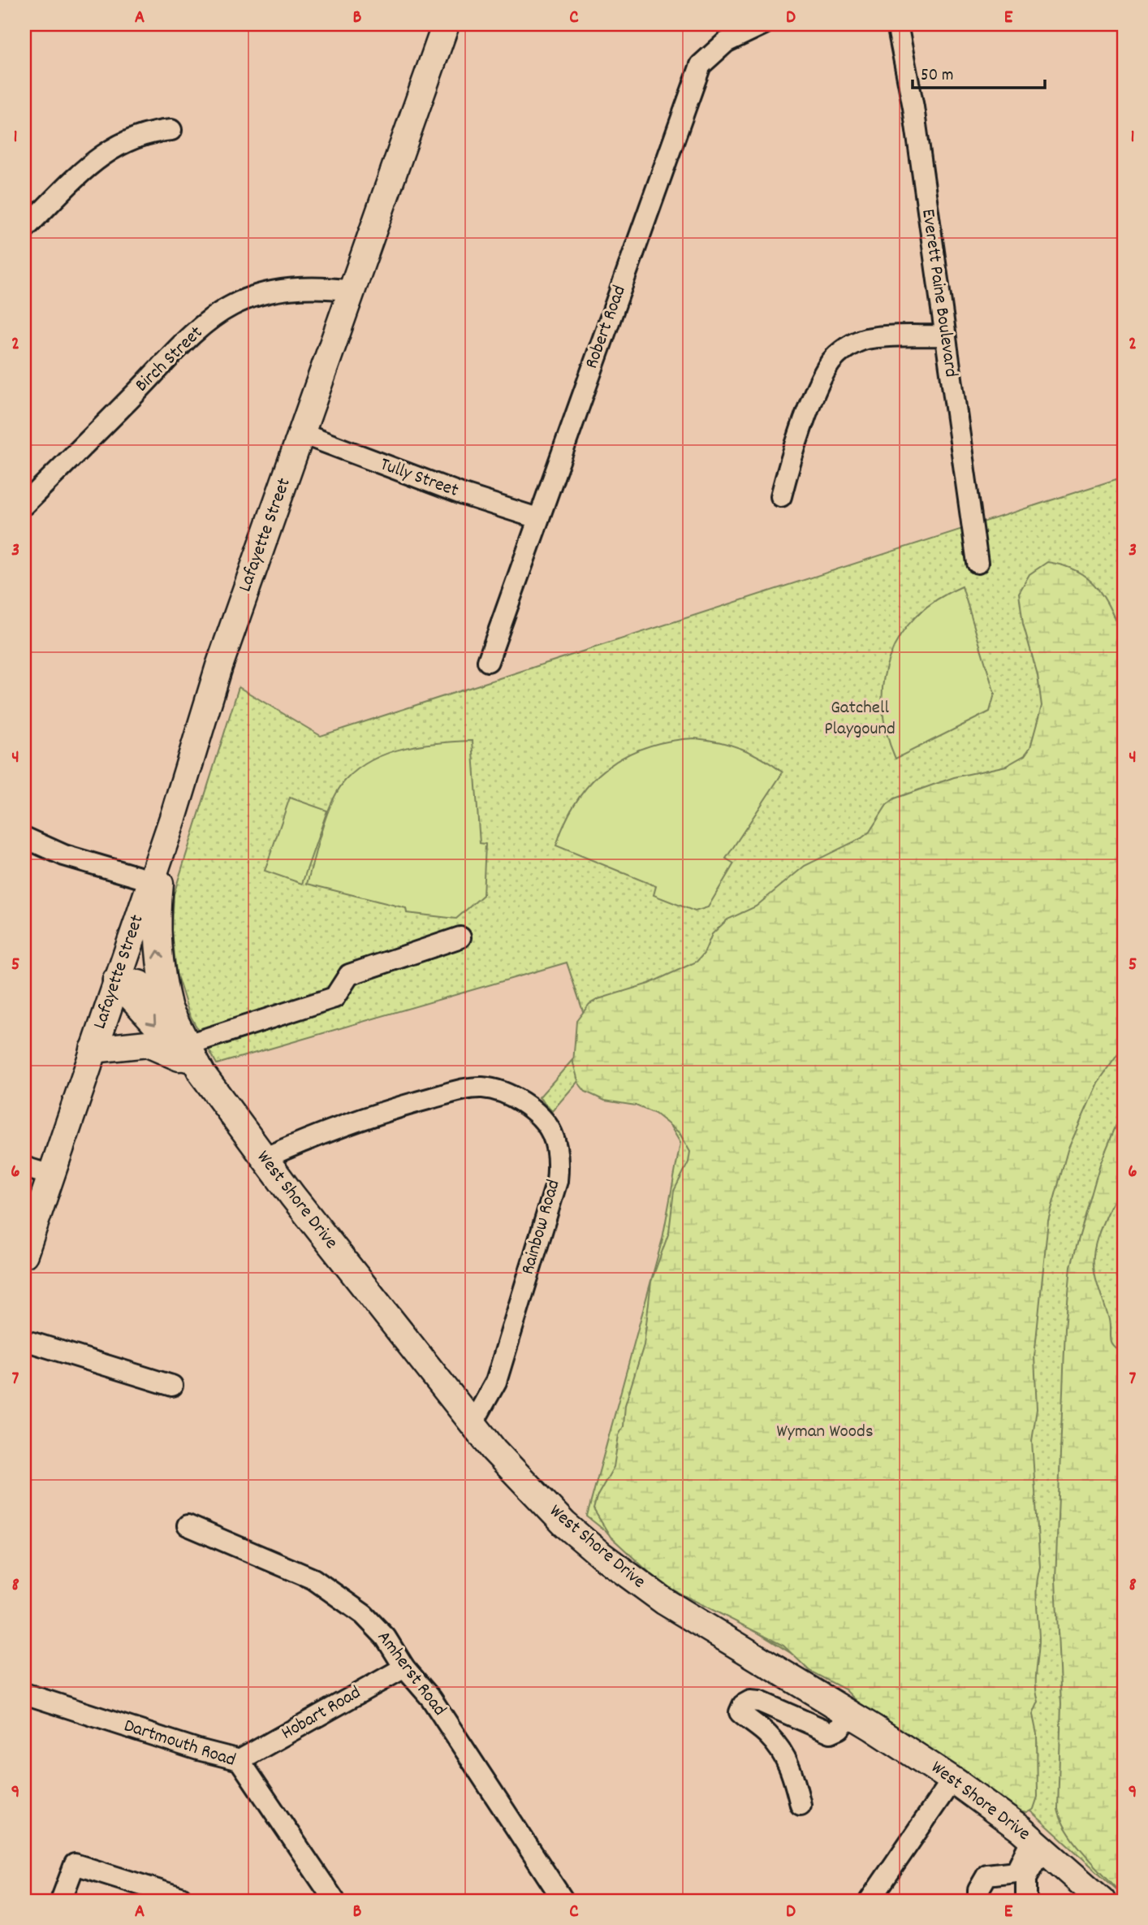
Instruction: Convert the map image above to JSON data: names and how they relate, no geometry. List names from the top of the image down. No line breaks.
{"streets":{"main road":["Lafayette Street","West Shore Drive"],"street":["Everett Paine Boulevard","Robert Road","Birch Street","Tully Street","Rainbow Road","Amherst Road","Hobart Road","Dartmouth Road"]},"crossings":[["Robert Road","Tully Street"],["Birch Street","Lafayette Street"],["Tully Street","Lafayette Street"],["Lafayette Street","West Shore Drive"],["West Shore Drive","Rainbow Road"],["Amherst Road","Hobart Road"],["Hobart Road","Dartmouth Road"]],"parks":["Gatchell Playgound","Wyman Woods"],"scale_bar":"50 m","grid":{"columns":["A","B","C","D","E"],"rows":["1","2","3","4","5","6","7","8","9"]}}
